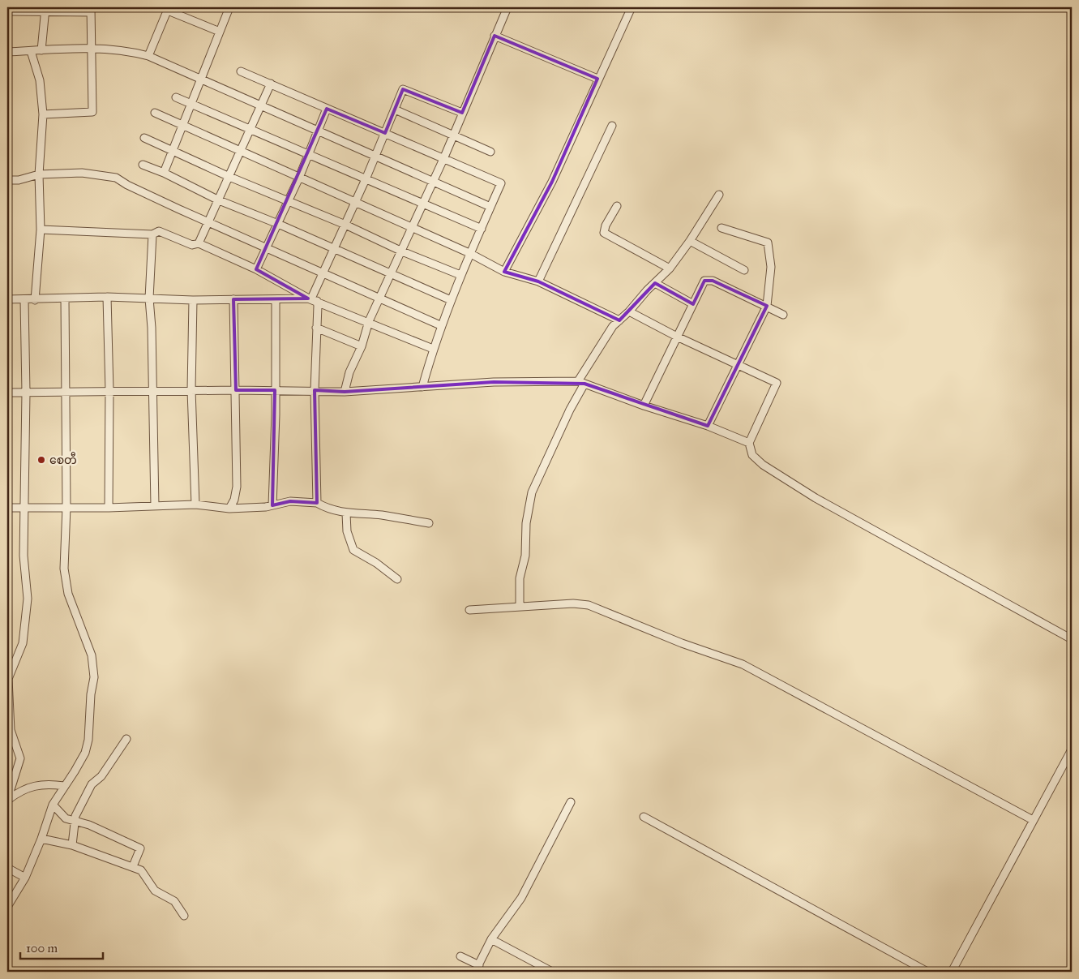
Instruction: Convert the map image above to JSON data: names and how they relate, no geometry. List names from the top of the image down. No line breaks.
{"places":["စေတီ"],"scale_bar":"100 m"}
